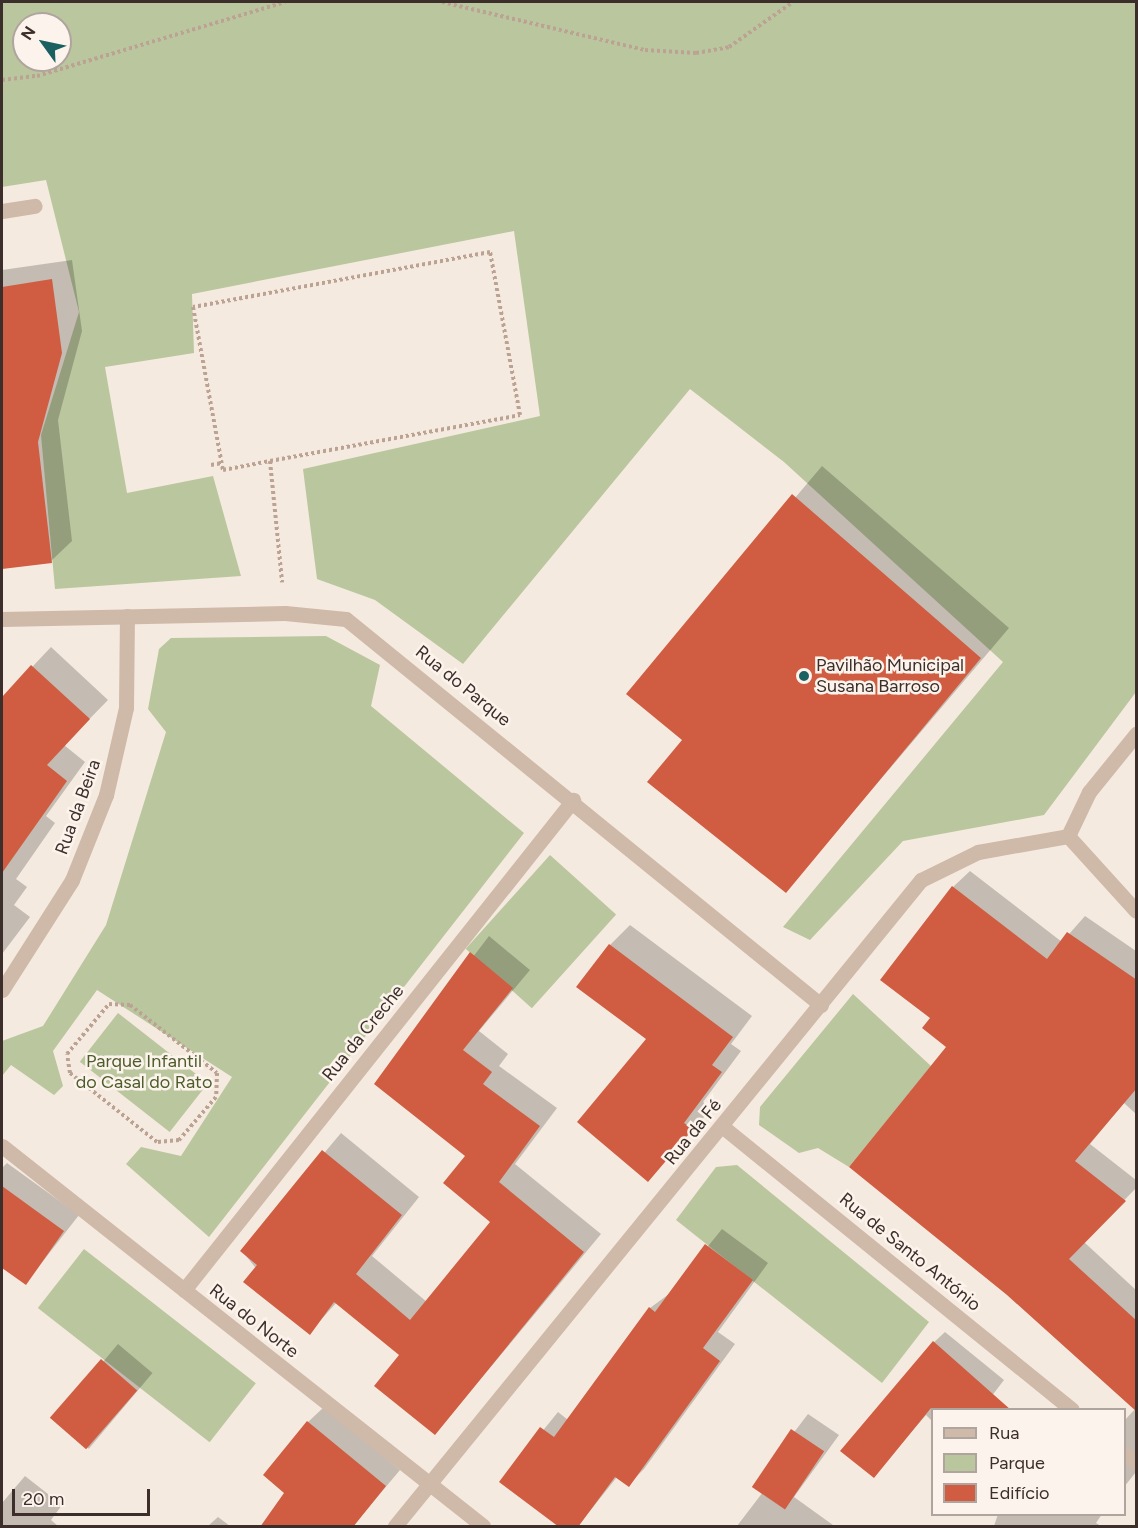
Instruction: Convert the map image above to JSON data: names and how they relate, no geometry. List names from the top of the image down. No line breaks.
{"streets":{"street":["Rua do Parque","Rua da Beira","Rua da Creche","Rua da Fé","Rua de Santo António","Rua do Norte"]},"crossings":[["Rua do Parque","Rua da Beira"],["Rua do Parque","Rua da Creche"],["Rua do Parque","Rua da Fé"],["Rua da Creche","Rua do Norte"],["Rua da Fé","Rua de Santo António"],["Rua da Fé","Rua do Norte"]],"parks":["Parque Infantil do Casal do Rato"],"places":["Pavilhão Municipal Susana Barroso"],"legend":["Rua","Parque","Edifício"],"scale_bar":"20 m","north":"top left"}
